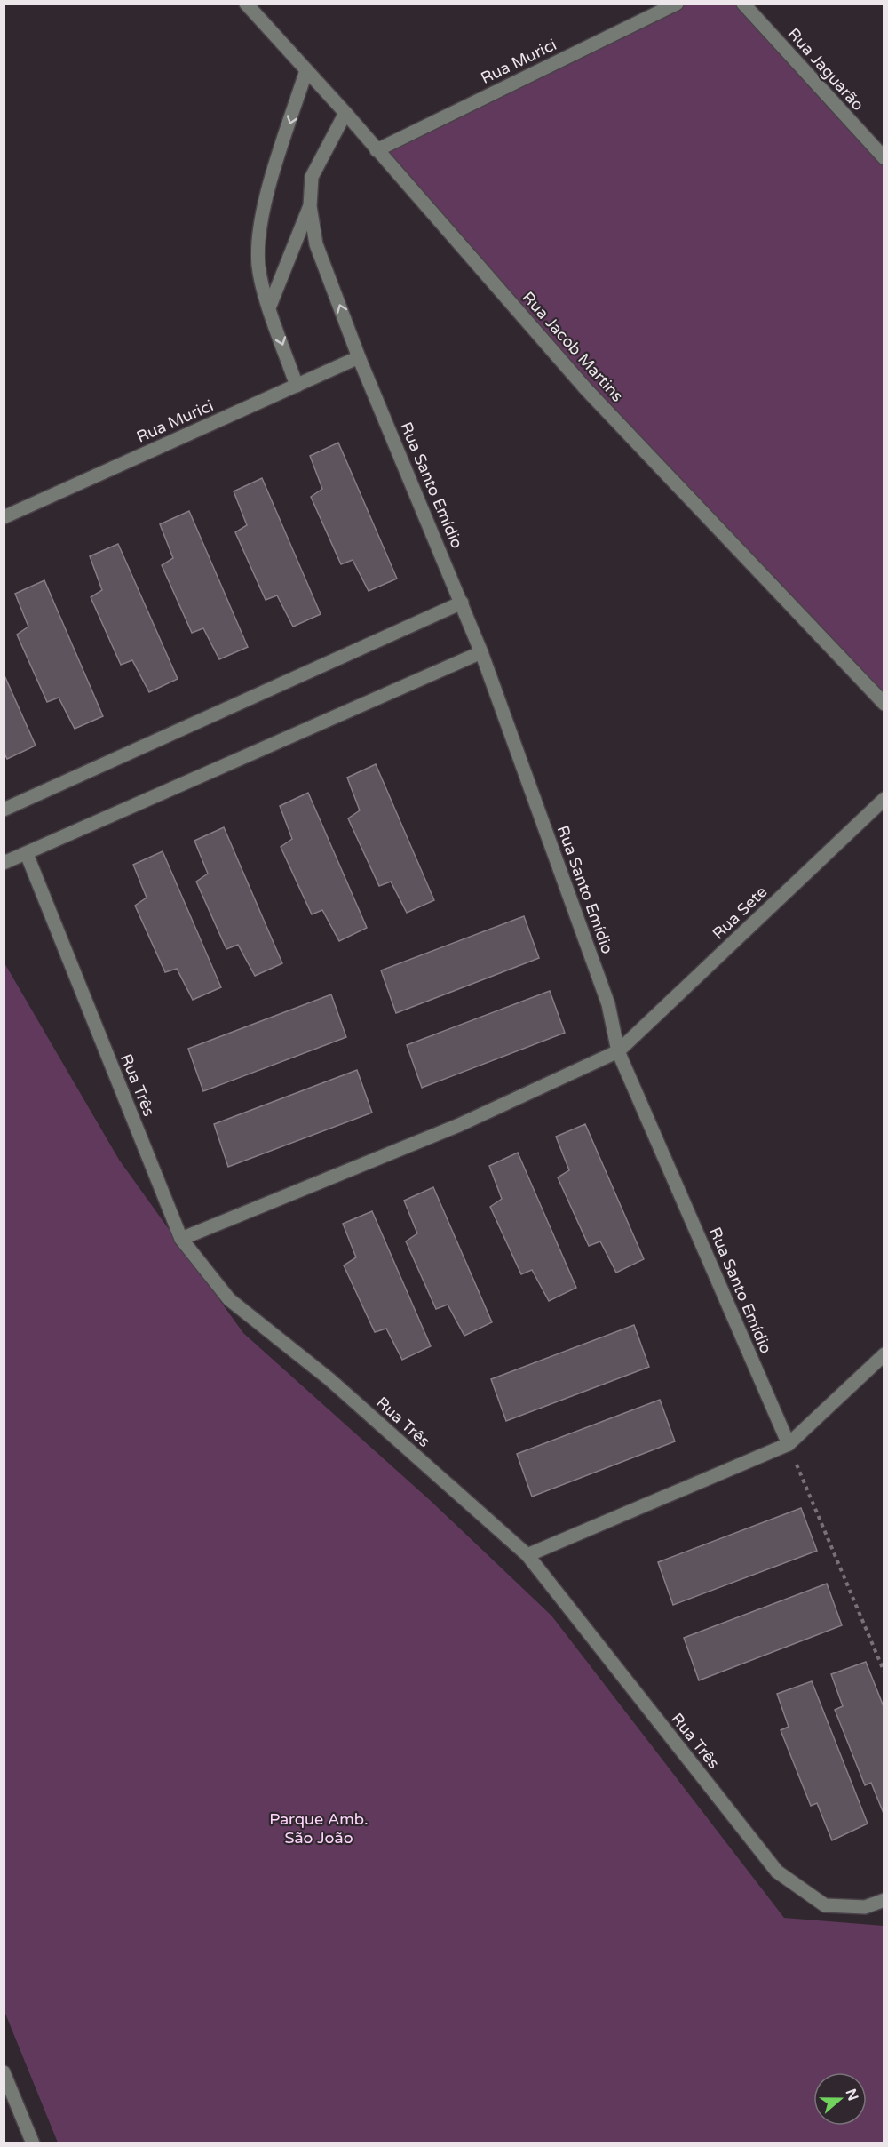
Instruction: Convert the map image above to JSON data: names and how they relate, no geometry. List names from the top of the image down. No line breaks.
{"streets":{"street":["Rua Murici","Rua Jaguarão","Rua Jacob Martins","Rua Santo Emídio","Rua Sete","Rua Três"]},"crossings":[["Rua Murici","Rua Jacob Martins"],["Rua Murici","Rua Santo Emídio"],["Rua Jacob Martins","Rua Santo Emídio"],["Rua Santo Emídio","Rua Sete"],["Rua Sete","Rua Três"]],"parks":["Parque Amb. São João"],"north":"right"}
